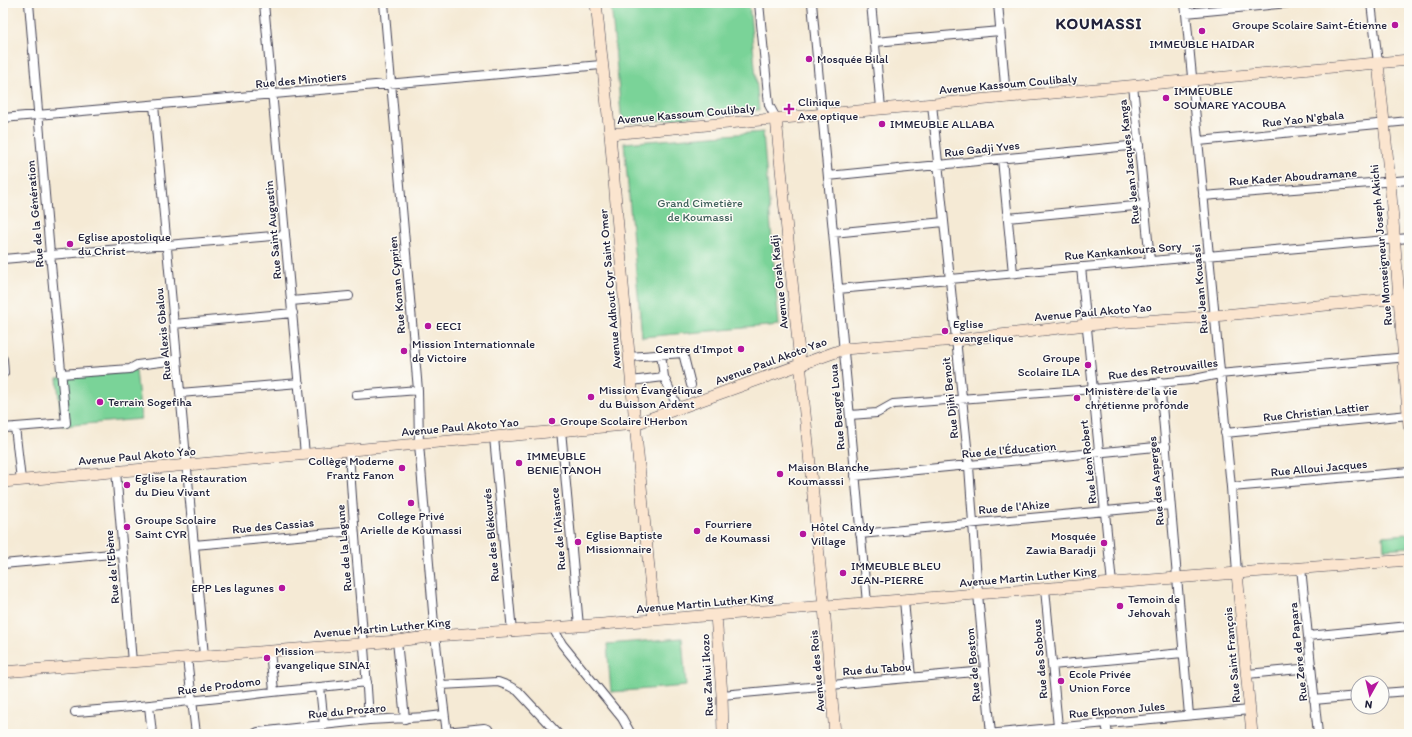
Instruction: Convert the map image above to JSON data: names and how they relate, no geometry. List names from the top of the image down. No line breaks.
{"streets":{"street":["Rue des Minotiers","Avenue Kassoum Coulibaly","Rue Yao N'gbala","Rue Gadji Yves","Rue Jean Jacques Kanga","Rue Kader Aboudramane","Rue de la Génération","Rue Saint Augustin","Rue Monseigneur Joseph Akichi","Rue Kankankoura Sory","Avenue Grah Kadji","Rue Konan Cyprien","Avenue Adhout Cyr Saint Omer","Rue Jean Kouassi","Avenue Paul Akoto Yao","Rue Alexis Gbalou","Rue des Retrouvailles","Rue Djihi Benoit","Rue Beugré Loua","Rue Christian Lattier","Rue de l'Éducation","Rue Léon Robert","Rue Alloui Jacques","Rue des Asperges","Rue de l'Ahize","Rue des Cassias","Rue de l'Aisance","Rue des Blékourés","Rue de la Lagune","Rue de l'Ebène","Avenue Martin Luther King","Rue Zere de Papara","Rue Saint François","Rue des Sobous","Rue de Boston","Rue du Tabou","Avenue des Rois","Rue Zahui Ikozo","Rue de Prodomo","Rue Ekponon Jules","Rue du Prozaro"]},"crossings":[["Rue des Minotiers","Rue de la Génération"],["Rue des Minotiers","Rue Saint Augustin"],["Rue des Minotiers","Rue Konan Cyprien"],["Rue des Minotiers","Avenue Adhout Cyr Saint Omer"],["Rue des Minotiers","Rue Alexis Gbalou"],["Avenue Kassoum Coulibaly","Rue Jean Jacques Kanga"],["Avenue Kassoum Coulibaly","Rue Monseigneur Joseph Akichi"],["Avenue Kassoum Coulibaly","Avenue Grah Kadji"],["Avenue Kassoum Coulibaly","Avenue Adhout Cyr Saint Omer"],["Avenue Kassoum Coulibaly","Rue Jean Kouassi"],["Avenue Kassoum Coulibaly","Rue Djihi Benoit"],["Avenue Kassoum Coulibaly","Rue Beugré Loua"],["Rue Yao N'gbala","Rue Monseigneur Joseph Akichi"],["Rue Yao N'gbala","Rue Jean Kouassi"],["Rue Gadji Yves","Rue Jean Jacques Kanga"],["Rue Gadji Yves","Rue Djihi Benoit"],["Rue Gadji Yves","Rue Beugré Loua"],["Rue Jean Jacques Kanga","Rue Kankankoura Sory"],["Rue Kader Aboudramane","Rue Monseigneur Joseph Akichi"],["Rue Kader Aboudramane","Rue Jean Kouassi"],["Rue Saint Augustin","Avenue Paul Akoto Yao"],["Rue Monseigneur Joseph Akichi","Rue Kankankoura Sory"],["Rue Monseigneur Joseph Akichi","Avenue Paul Akoto Yao"],["Rue Monseigneur Joseph Akichi","Rue des Retrouvailles"],["Rue Monseigneur Joseph Akichi","Rue Christian Lattier"],["Rue Kankankoura Sory","Rue Jean Kouassi"],["Rue Kankankoura Sory","Rue Djihi Benoit"],["Rue Kankankoura Sory","Rue Beugré Loua"],["Rue Kankankoura Sory","Rue Léon Robert"],["Avenue Grah Kadji","Avenue Paul Akoto Yao"],["Avenue Grah Kadji","Avenue Martin Luther King"],["Avenue Grah Kadji","Avenue des Rois"],["Rue Konan Cyprien","Avenue Paul Akoto Yao"],["Rue Konan Cyprien","Avenue Martin Luther King"],["Rue Konan Cyprien","Rue du Prozaro"],["Avenue Adhout Cyr Saint Omer","Avenue Paul Akoto Yao"],["Avenue Adhout Cyr Saint Omer","Avenue Martin Luther King"],["Rue Jean Kouassi","Avenue Paul Akoto Yao"],["Rue Jean Kouassi","Rue des Retrouvailles"],["Rue Jean Kouassi","Rue Christian Lattier"],["Rue Jean Kouassi","Rue Alloui Jacques"],["Rue Jean Kouassi","Avenue Martin Luther King"],["Rue Jean Kouassi","Rue Saint François"],["Avenue Paul Akoto Yao","Rue Alexis Gbalou"],["Avenue Paul Akoto Yao","Rue Djihi Benoit"],["Avenue Paul Akoto Yao","Rue Beugré Loua"],["Avenue Paul Akoto Yao","Rue Léon Robert"],["Avenue Paul Akoto Yao","Rue de l'Aisance"],["Avenue Paul Akoto Yao","Rue des Blékourés"],["Avenue Paul Akoto Yao","Rue de la Lagune"],["Avenue Paul Akoto Yao","Rue de l'Ebène"],["Rue Alexis Gbalou","Rue des Cassias"],["Rue Alexis Gbalou","Avenue Martin Luther King"],["Rue des Retrouvailles","Rue Djihi Benoit"],["Rue des Retrouvailles","Rue Beugré Loua"],["Rue des Retrouvailles","Rue Léon Robert"],["Rue des Retrouvailles","Rue des Asperges"],["Rue Djihi Benoit","Rue de l'Éducation"],["Rue Djihi Benoit","Rue de l'Ahize"],["Rue Djihi Benoit","Avenue Martin Luther King"],["Rue Djihi Benoit","Rue de Boston"],["Rue Beugré Loua","Rue de l'Éducation"],["Rue Beugré Loua","Rue de l'Ahize"],["Rue Beugré Loua","Avenue Martin Luther King"],["Rue de l'Éducation","Rue Léon Robert"],["Rue de l'Éducation","Rue des Asperges"],["Rue Léon Robert","Rue de l'Ahize"],["Rue Léon Robert","Avenue Martin Luther King"],["Rue des Asperges","Rue de l'Ahize"],["Rue des Asperges","Avenue Martin Luther King"],["Rue des Asperges","Rue Ekponon Jules"],["Rue des Cassias","Rue de la Lagune"],["Rue de l'Aisance","Avenue Martin Luther King"],["Rue des Blékourés","Avenue Martin Luther King"],["Rue de la Lagune","Avenue Martin Luther King"],["Rue de la Lagune","Rue de Prodomo"],["Rue de la Lagune","Rue du Prozaro"],["Rue de l'Ebène","Avenue Martin Luther King"],["Avenue Martin Luther King","Rue Zere de Papara"],["Avenue Martin Luther King","Rue Saint François"],["Avenue Martin Luther King","Rue des Sobous"],["Avenue Martin Luther King","Rue de Boston"],["Avenue Martin Luther King","Avenue des Rois"],["Avenue Martin Luther King","Rue Zahui Ikozo"],["Rue Saint François","Rue Ekponon Jules"],["Rue des Sobous","Rue Ekponon Jules"],["Rue de Boston","Rue du Tabou"],["Rue de Boston","Rue Ekponon Jules"],["Rue du Tabou","Avenue des Rois"],["Rue du Tabou","Rue Zahui Ikozo"]],"districts":["KOUMASSI"],"parks":["Grand Cimetière de Koumassi"],"places":{"other":["Groupe Scolaire Saint-Étienne","IMMEUBLE HAIDAR","Mosquée Bilal","IMMEUBLE SOUMARE YACOUBA","IMMEUBLE ALLABA","Eglise apostolique du Christ","EECI","Eglise evangelique","Centre d'Impot","Mission Internationnale de Victoire","Groupe Scolaire ILA","Mission Évangélique du Buisson Ardent","Ministère de la vie chrétienne profonde","Terrain Sogefiha","Groupe Scolaire l'Herbon","IMMEUBLE BENIE TANOH","Collège Moderne Frantz Fanon","Maison Blanche Koumasssi","Eglise la Restauration du Dieu Vivant","College Privé Arielle de Koumassi","Groupe Scolaire Saint CYR","Fourriere de Koumassi","Hôtel Candy Village","Eglise Baptiste Missionnaire","Mosquée Zawia Baradji","IMMEUBLE BLEU JEAN-PIERRE","EPP Les lagunes","Temoin de Jehovah","Mission evangelique SINAI","Ecole Privée Union Force"],"health":["Clinique Axe optique"]},"north":"bottom"}
